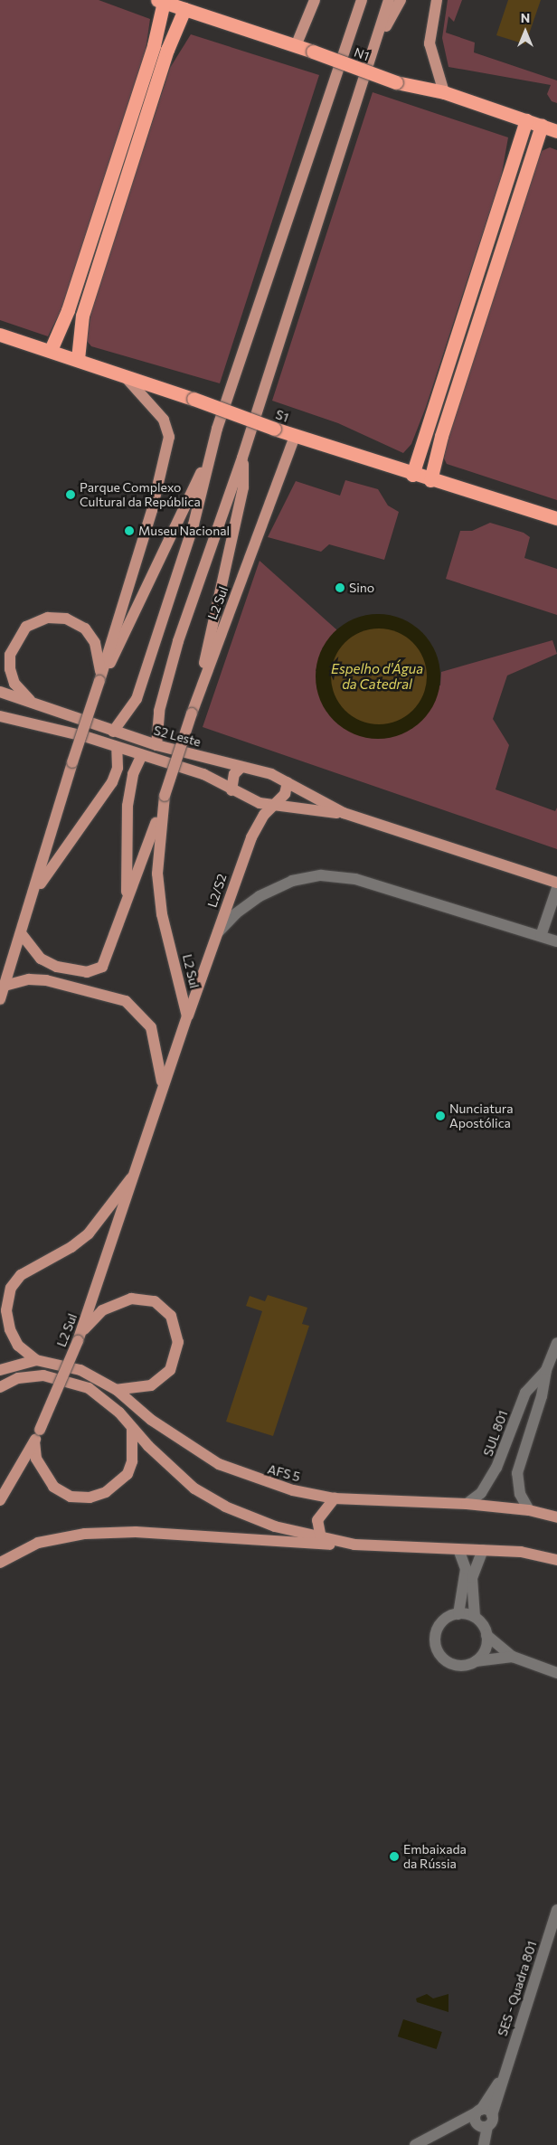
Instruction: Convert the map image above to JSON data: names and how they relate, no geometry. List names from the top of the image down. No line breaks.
{"streets":{"highway":["N1","S1"],"main road":["L2 Sul","S2 Leste","L2/S2","AFS 5"],"street":["SUL 801","SES - Quadra 801"]},"crossings":[["S1","L2 Sul"],["L2 Sul","L2/S2"],["S2 Leste","L2/S2"],["SUL 801","AFS 5"]],"water":["Espelho d'Água da Catedral"],"places":["Parque Complexo Cultural da República","Museu Nacional","Sino","Nunciatura Apostólica","Embaixada da Rússia"],"north":"top"}
